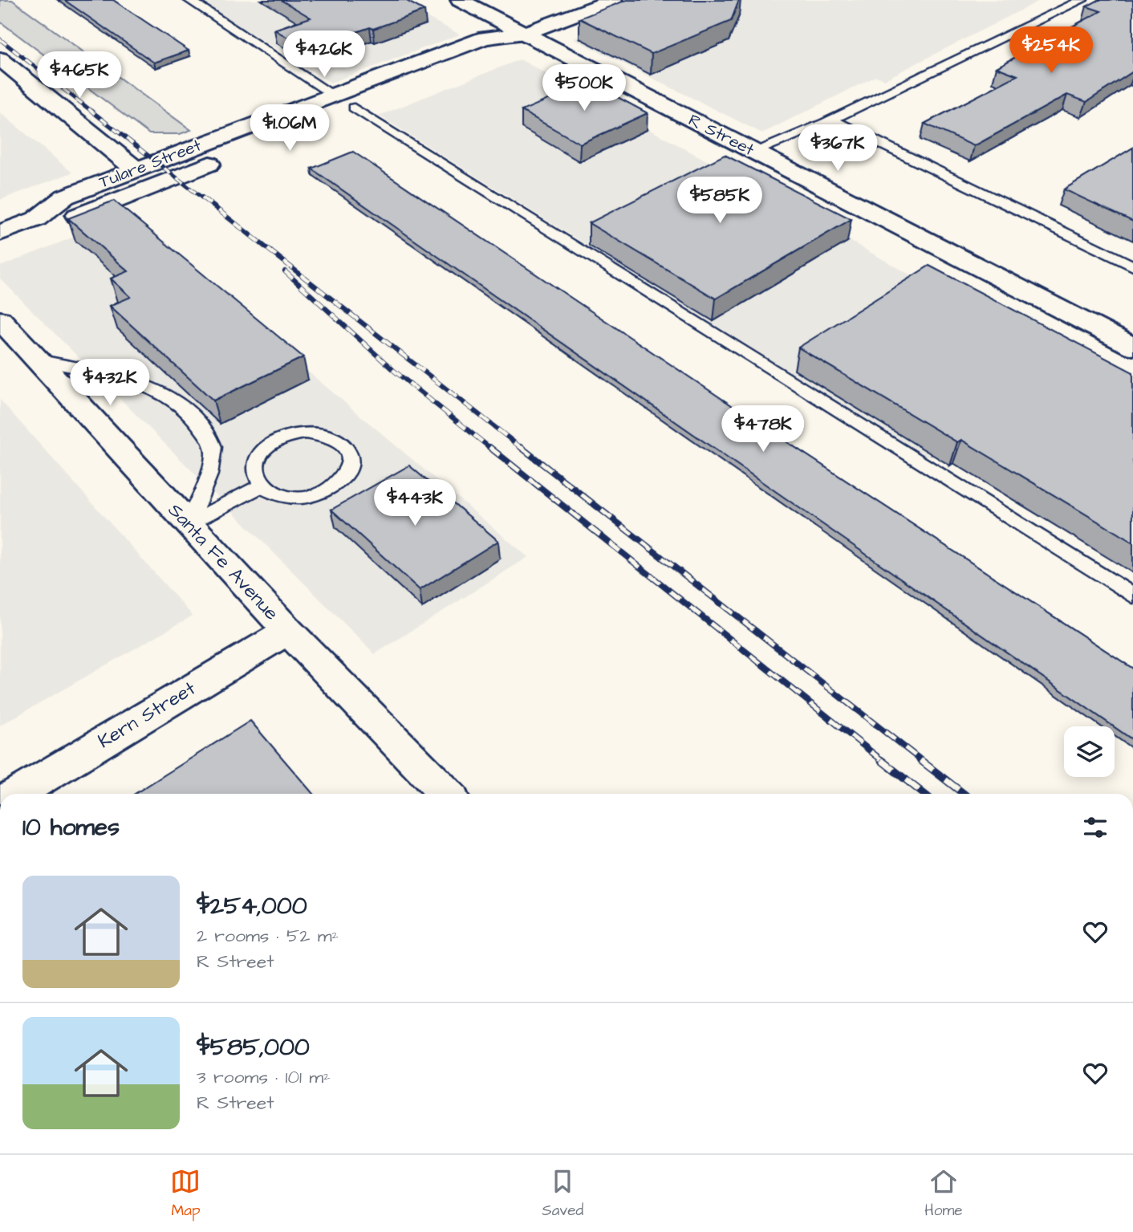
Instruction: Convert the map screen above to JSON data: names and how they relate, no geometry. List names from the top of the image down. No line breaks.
{"streets":{"street":["R Street","Tulare Street","Santa Fe Avenue","Kern Street"]},"crossings":[["R Street","Tulare Street"],["Santa Fe Avenue","Kern Street"]],"page":{"price":["$254K","$426K","$465K","$500K","$1.06M","$367K","$585K","$432K","$478K","$443K"],"heading":"10 homes","list":[{"name":"$254,000","note":"2 rooms · 52 m² · R Street"},{"name":"$585,000","note":"3 rooms · 101 m² · R Street"}],"tabs":["Map","Saved","Home"]}}
